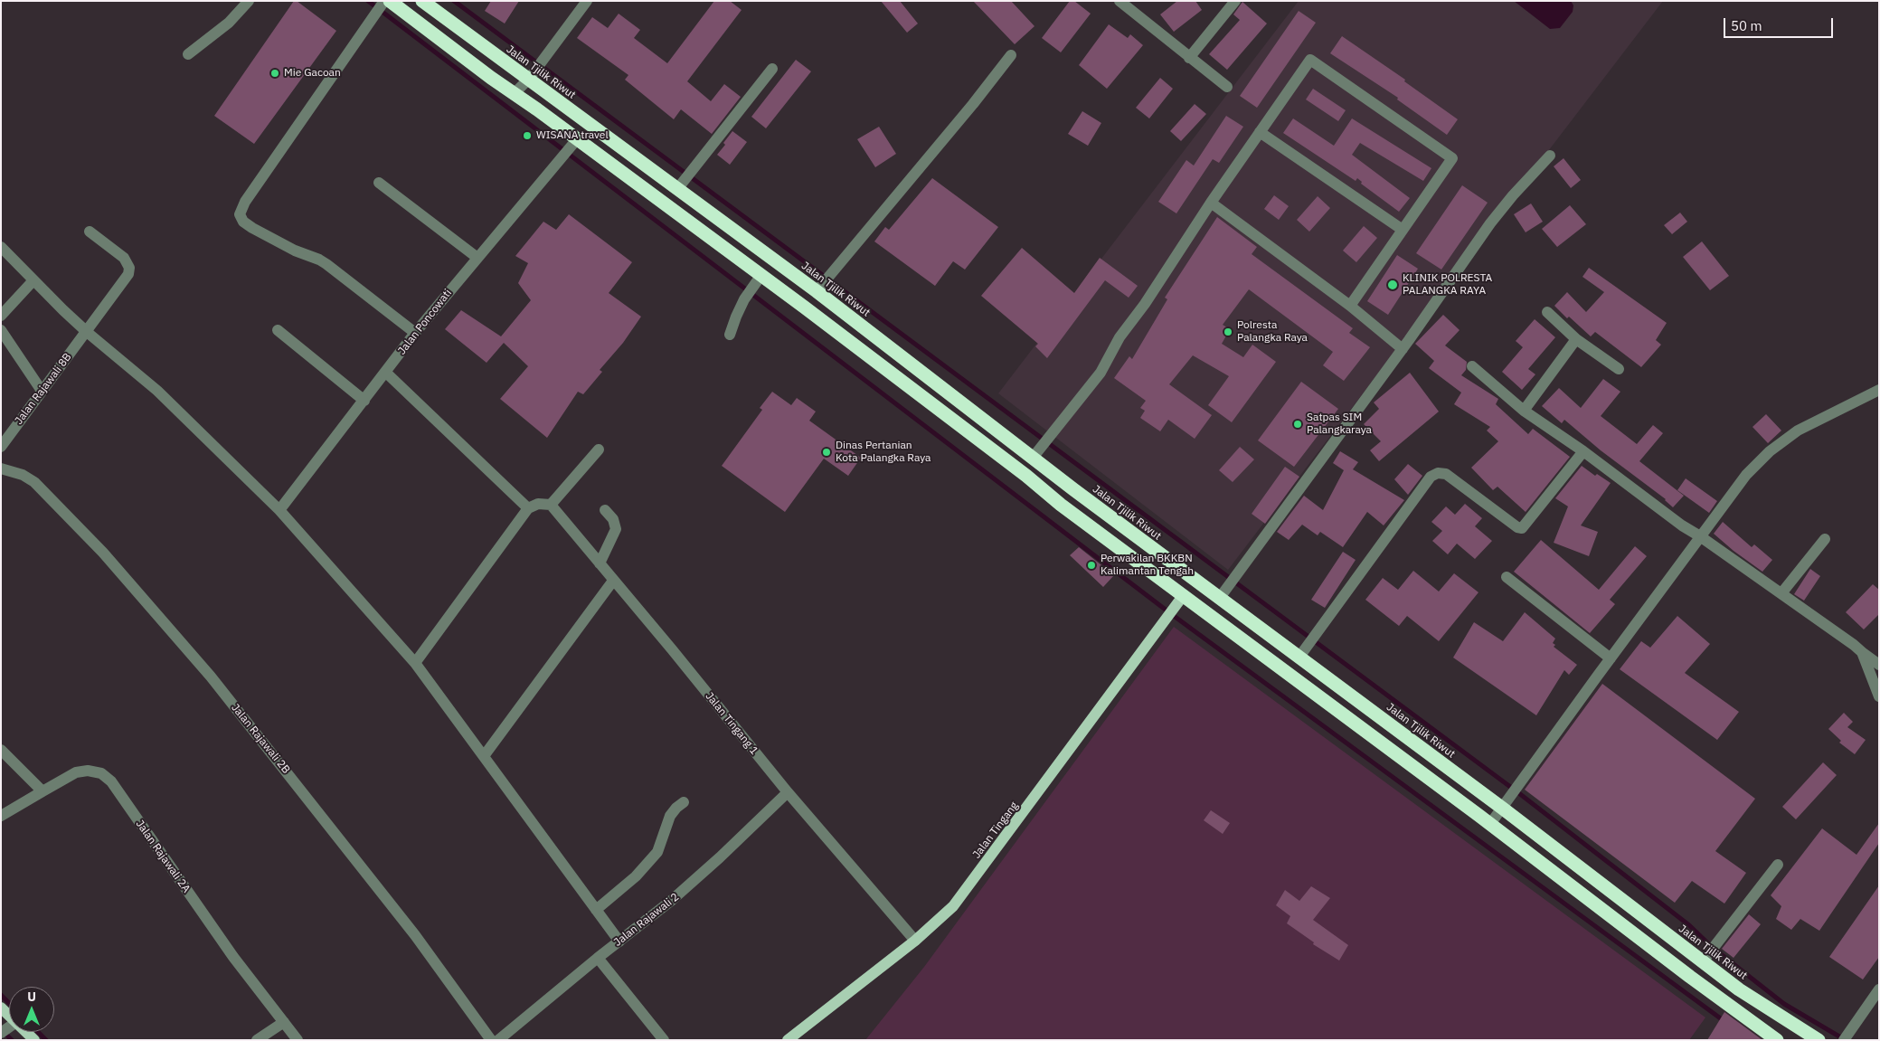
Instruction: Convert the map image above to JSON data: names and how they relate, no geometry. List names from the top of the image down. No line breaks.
{"streets":{"highway":["Jalan Tjilik Riwut"],"main road":["Jalan Tingang"],"street":["Jalan Poncowati","Jalan Rajawali 8B","Jalan Tingang 1","Jalan Rajawali 2B","Jalan Rajawali 2A","Jalan Rajawali 2"]},"crossings":[["Jalan Tingang 1","Jalan Tingang"],["Jalan Tingang 1","Jalan Rajawali 2"]],"places":["Mie Gacoan","WISANA travel","KLINIK POLRESTA PALANGKA RAYA","Polresta Palangka Raya","Satpas SIM Palangkaraya","Dinas Pertanian Kota Palangka Raya","Perwakilan BKKBN Kalimantan Tengah"],"scale_bar":"50 m","north":"top"}
